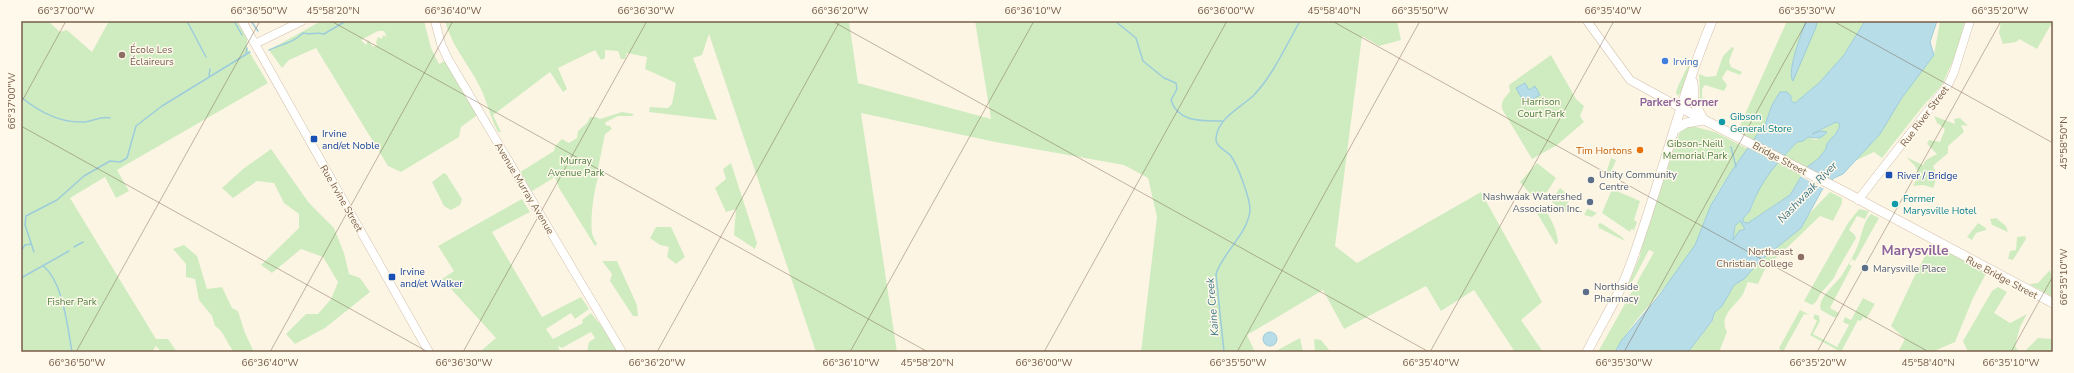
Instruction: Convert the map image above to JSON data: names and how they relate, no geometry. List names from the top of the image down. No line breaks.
{"streets":{"main road":["Bridge Street","Rue Bridge Street"],"street":["Rue River Street","Avenue Murray Avenue","Rue Irvine Street"]},"crossings":[["Rue River Street","Rue Bridge Street"],["Bridge Street","Rue Bridge Street"]],"districts":["Parker's Corner","Marysville"],"water":["Nashwaak River","Kaine Creek"],"parks":["Harrison Court Park","Gibson-Neill Memorial Park","Murray Avenue Park","Fisher Park"],"places":{"other":["École Les Éclaireurs","Irving","Gibson General Store","Tim Hortons","Unity Community Centre","Nashwaak Watershed Association Inc.","Former Marysville Hotel","Northeast Christian College","Marysville Place","Northside Pharmacy"],"transit":["Irvine and/et Noble","River / Bridge","Irvine and/et Walker"]},"coordinates":["66°37'00\"W","66°36'50\"W","45°58'20\"N","66°36'40\"W","66°36'30\"W","66°36'20\"W","66°36'10\"W","66°36'00\"W","45°58'40\"N","66°35'50\"W","66°35'40\"W","66°35'30\"W","66°35'20\"W","45°58'50\"N","66°35'10\"W"]}
